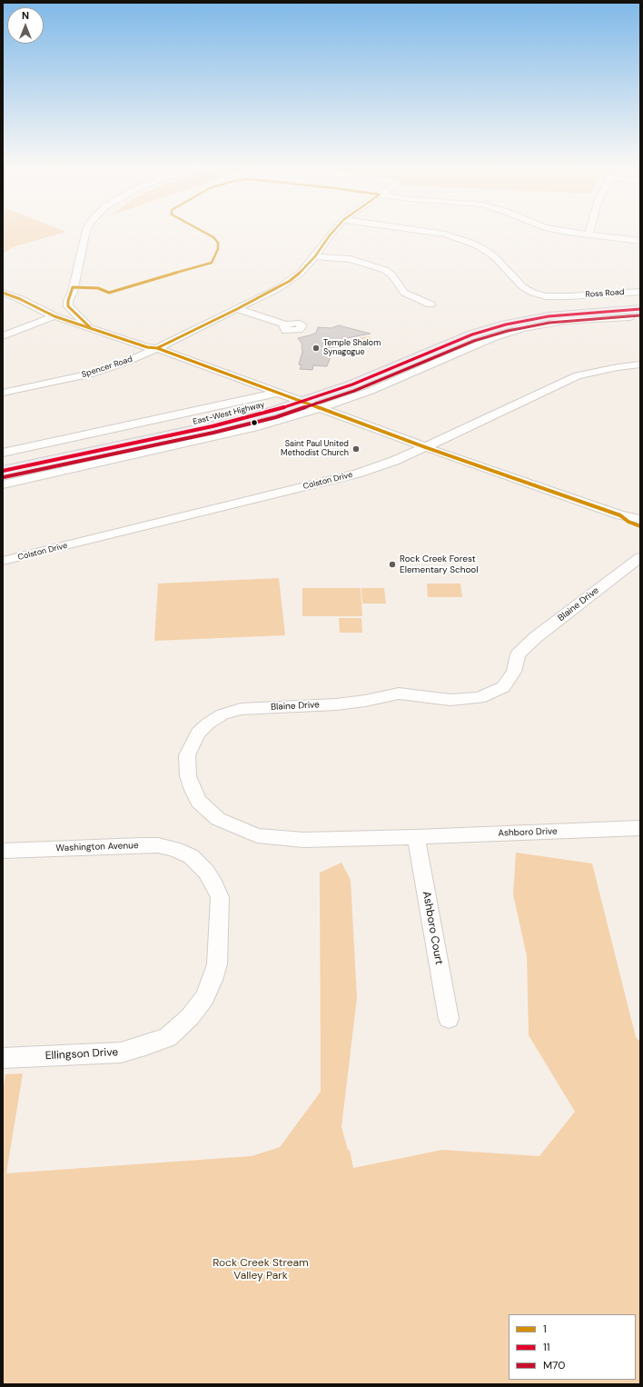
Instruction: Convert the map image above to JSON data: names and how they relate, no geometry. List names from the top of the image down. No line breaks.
{"streets":{"main road":["East-West Highway"],"street":["Ross Road","Spencer Road","Colston Drive","Blaine Drive","Ashboro Drive","Washington Avenue","Ashboro Court","Ellingson Drive"]},"crossings":[["Blaine Drive","Ashboro Drive"],["Blaine Drive","Ashboro Court"],["Ashboro Drive","Ashboro Court"],["Washington Avenue","Ellingson Drive"]],"parks":["Rock Creek Stream Valley Park"],"places":["Temple Shalom Synagogue","Saint Paul United Methodist Church","Rock Creek Forest Elementary School"],"lines":["transit line 1","transit line 11","transit line M70"],"legend":["1","11","M70"],"north":"top"}
